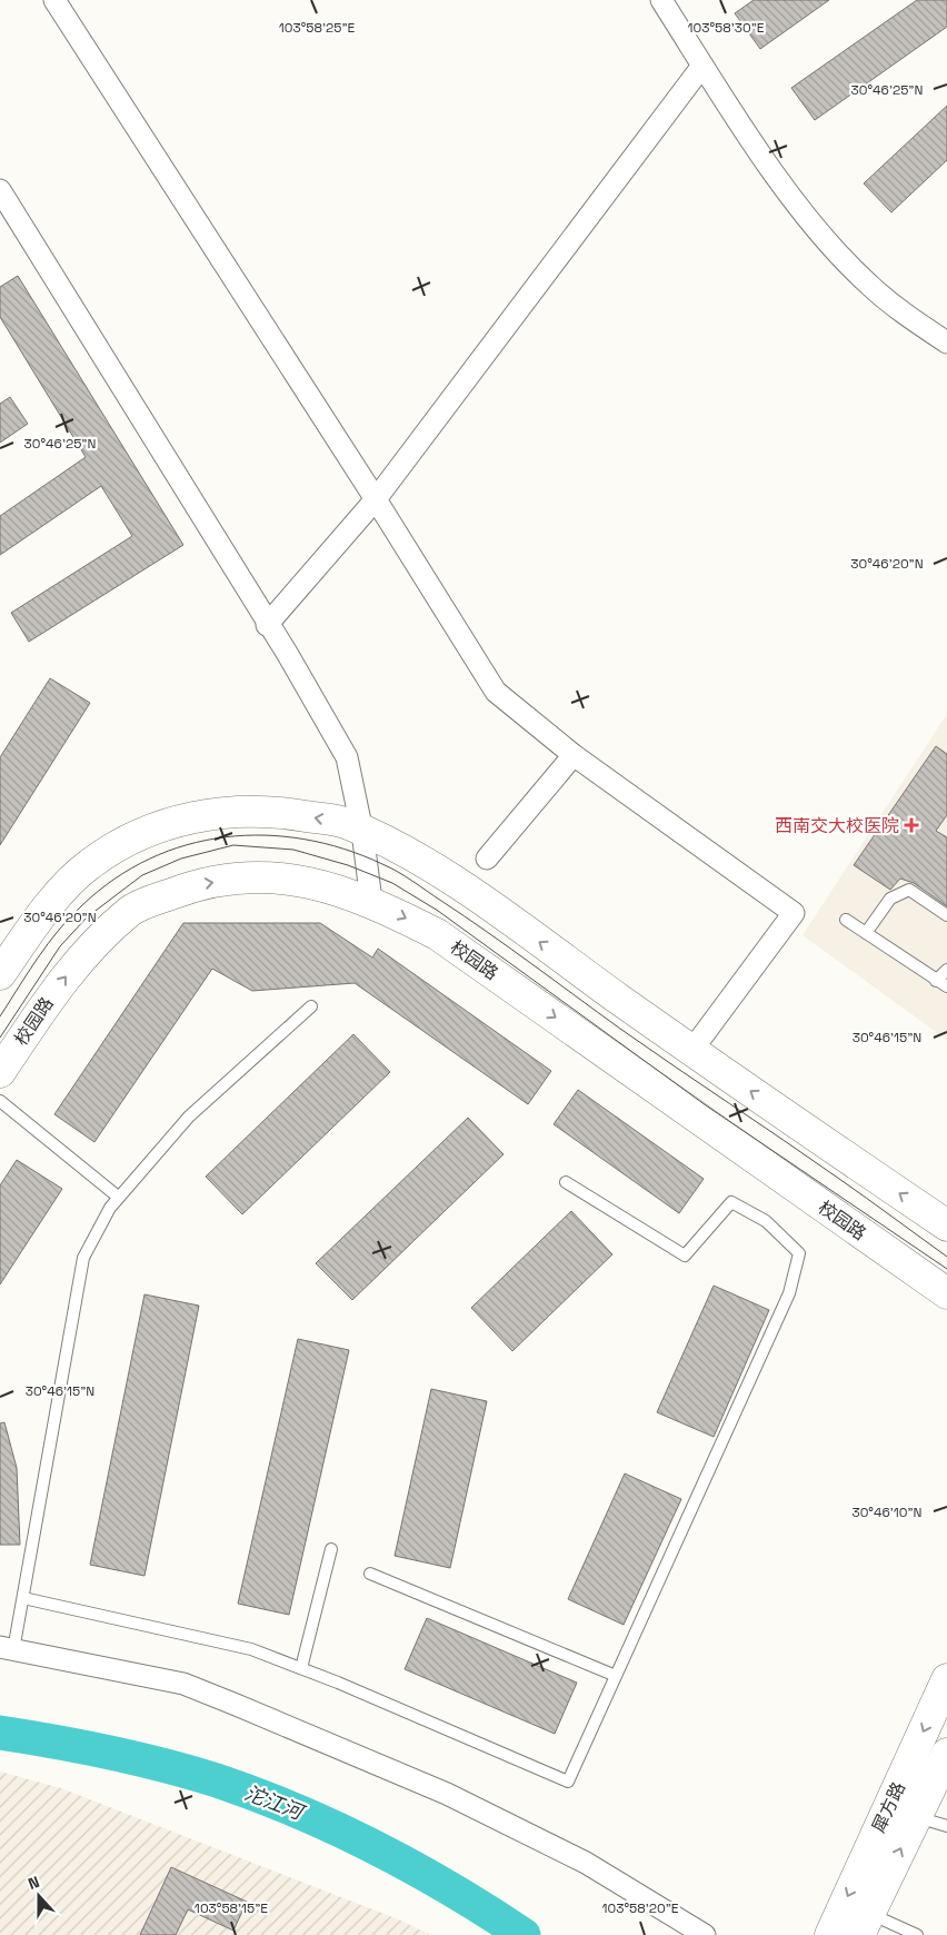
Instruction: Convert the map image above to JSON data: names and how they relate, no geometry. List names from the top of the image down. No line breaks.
{"streets":{"street":["校园路","犀方路"]},"water":["沱江河"],"places":{"health":["西南交大校医院"]},"north":"top","coordinates":["103°58'25\"E","103°58'30\"E","30°46'25\"N","30°46'20\"N","30°46'15\"N","30°46'10\"N","103°58'15\"E","103°58'20\"E"]}
